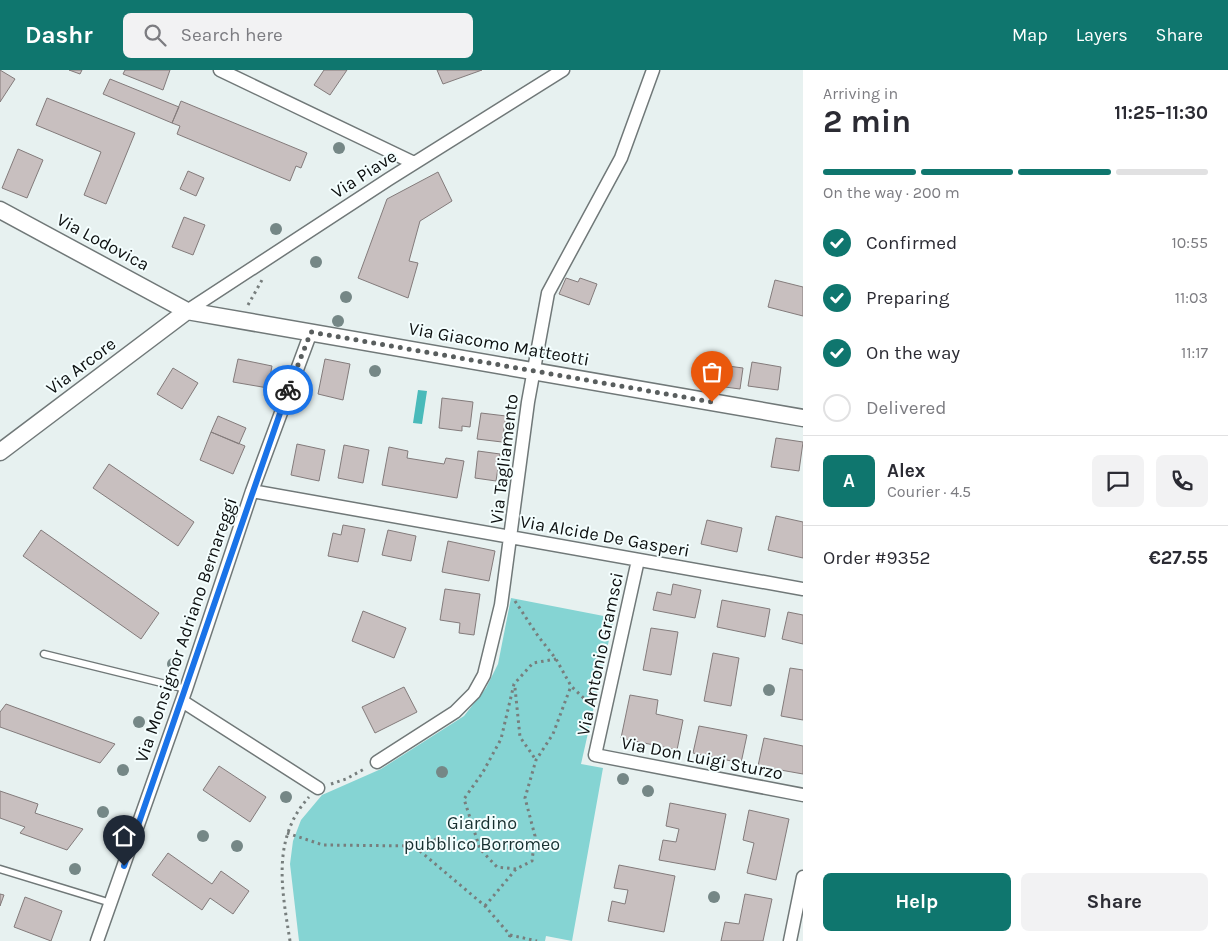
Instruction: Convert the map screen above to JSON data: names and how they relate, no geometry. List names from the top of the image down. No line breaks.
{"streets":{"street":["Via Piave","Via Lodovica","Via Giacomo Matteotti","Via Arcore","Via Tagliamento","Via Alcide De Gasperi","Via Monsignor Adriano Bernareggi","Via Antonio Gramsci","Via Don Luigi Sturzo"]},"crossings":[["Via Piave","Via Lodovica"],["Via Piave","Via Giacomo Matteotti"],["Via Piave","Via Arcore"],["Via Lodovica","Via Giacomo Matteotti"],["Via Lodovica","Via Arcore"],["Via Giacomo Matteotti","Via Arcore"],["Via Giacomo Matteotti","Via Tagliamento"],["Via Giacomo Matteotti","Via Monsignor Adriano Bernareggi"],["Via Tagliamento","Via Alcide De Gasperi"],["Via Alcide De Gasperi","Via Monsignor Adriano Bernareggi"],["Via Alcide De Gasperi","Via Antonio Gramsci"],["Via Antonio Gramsci","Via Don Luigi Sturzo"]],"parks":["Giardino pubblico Borromeo"],"page":{"header":"Dashr","search":"Search here","nav":["Map","Layers","Share"],"heading":["2 min","Arriving in","11:25–11:30"],"panel":["Alex","Courier · 4.5","Order #9352","€27.55"],"bar":"On the way · 200 m","list":[["Confirmed","10:55"],["Preparing","11:03"],["On the way","11:17"],"Delivered"],"round":"A","buttons":["Help","Share"]}}
